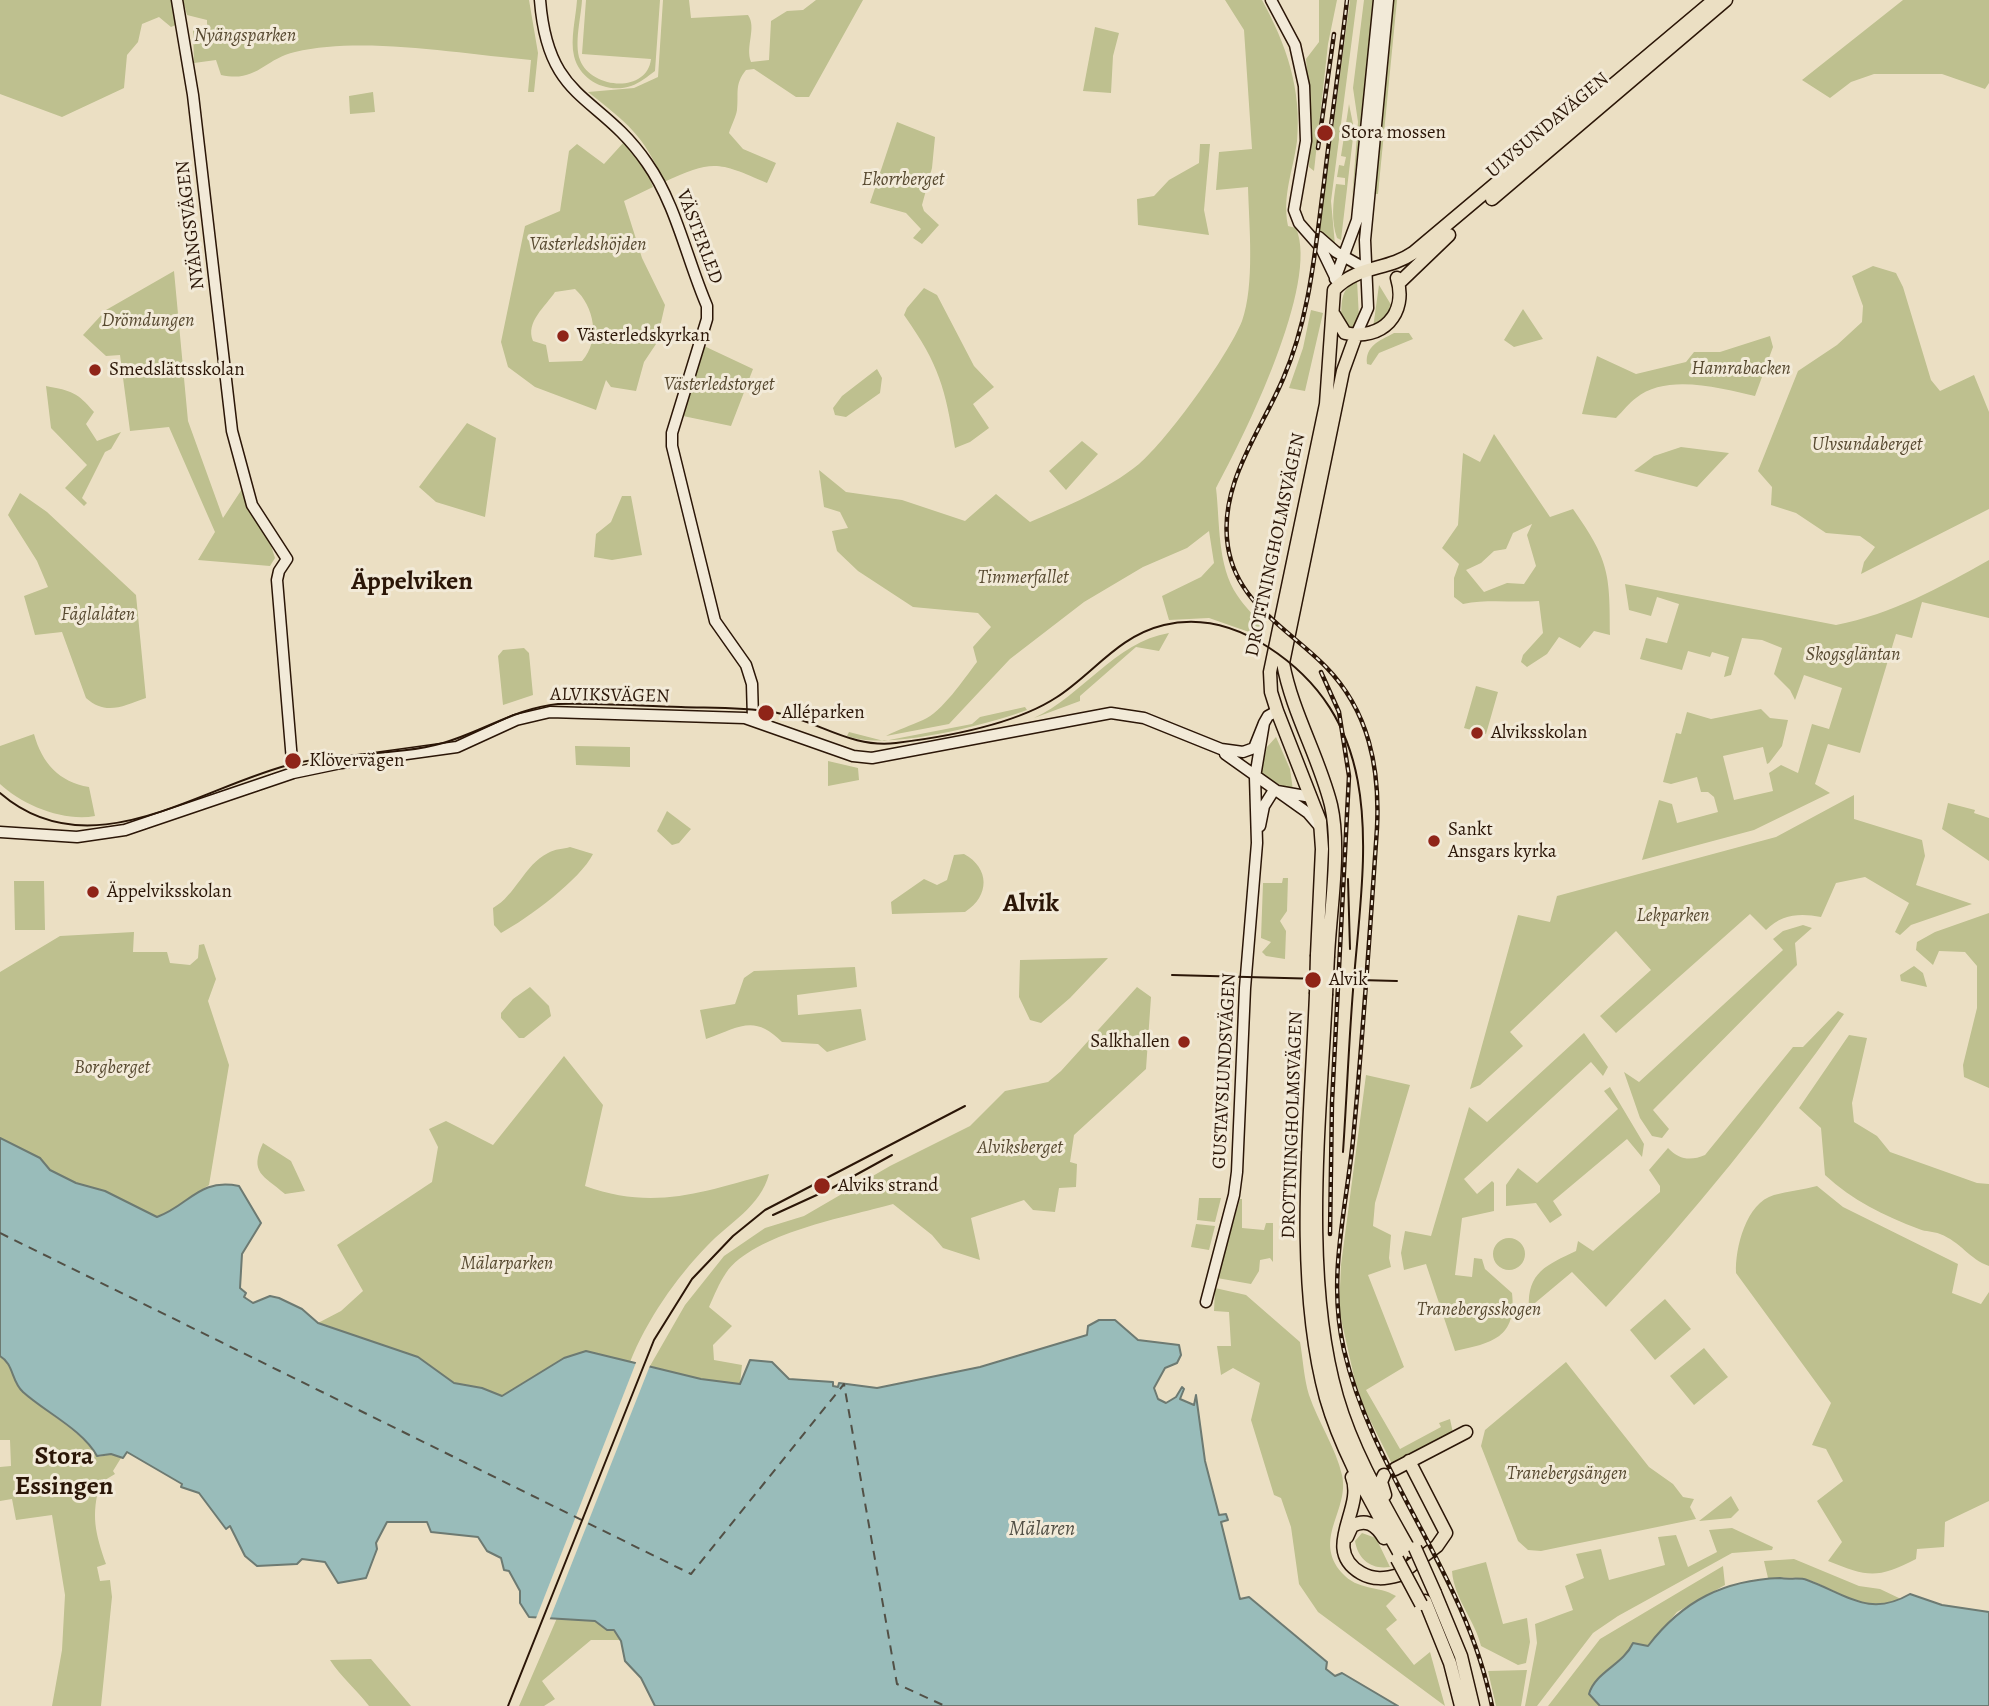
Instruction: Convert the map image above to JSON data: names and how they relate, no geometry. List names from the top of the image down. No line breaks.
{"streets":{"main road":["ULVSUNDAVÄGEN","DROTTNINGHOLMSVÄGEN"],"street":["NYÄNGSVÄGEN","VÄSTERLED","ALVIKSVÄGEN","GUSTAVSLUNDSVÄGEN"]},"crossings":[["ULVSUNDAVÄGEN","DROTTNINGHOLMSVÄGEN"],["NYÄNGSVÄGEN","ALVIKSVÄGEN"],["VÄSTERLED","ALVIKSVÄGEN"],["DROTTNINGHOLMSVÄGEN","ALVIKSVÄGEN"],["ALVIKSVÄGEN","GUSTAVSLUNDSVÄGEN"]],"districts":["Äppelviken","Alvik","Stora Essingen"],"water":["Mälaren"],"parks":["Nyängsparken","Ekorrberget","Västerledshöjden","Drömdungen","Hamrabacken","Västerledstorget","Ulvsundaberget","Timmerfallet","Fåglalåten","Skogsgläntan","Lekparken","Borgberget","Alviksberget","Mälarparken","Tranebergsskogen","Tranebergsängen"],"places":["Stora mossen","Västerledskyrkan","Smedslättsskolan","Alléparken","Alviksskolan","Klövervägen","Sankt Ansgars kyrka","Äppelviksskolan","Alvik","Salkhallen","Alviks strand"]}
